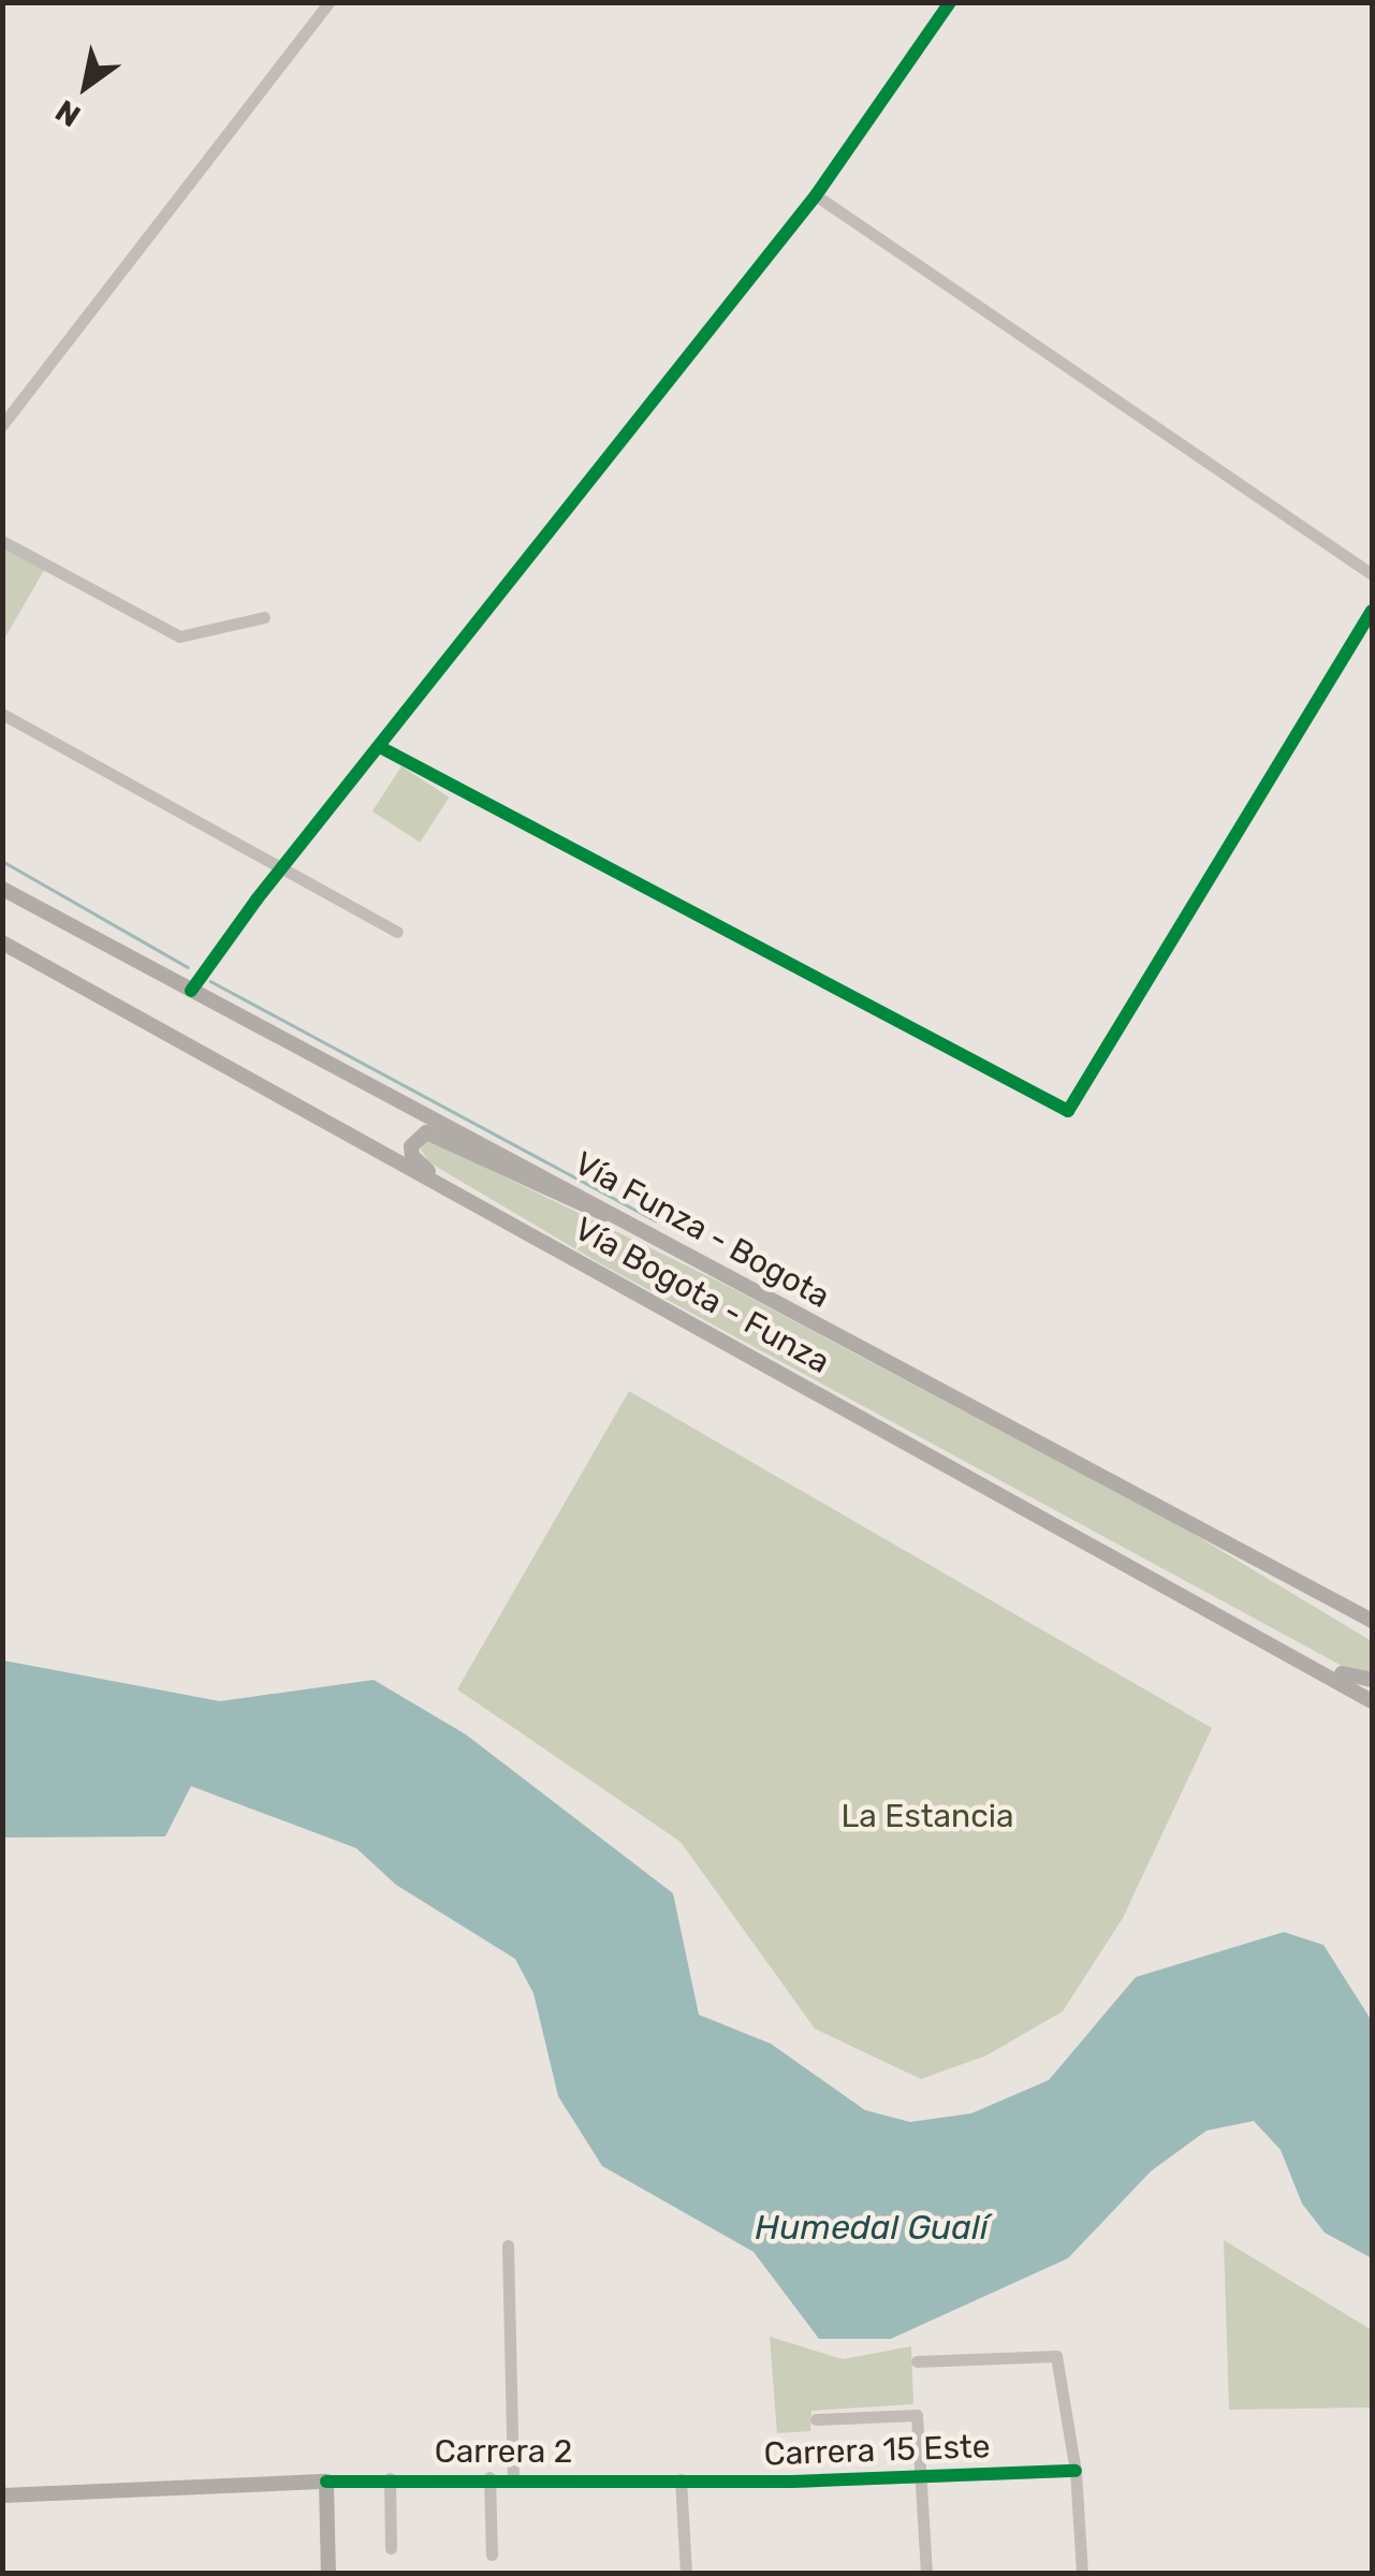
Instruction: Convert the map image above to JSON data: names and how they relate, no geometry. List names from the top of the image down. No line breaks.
{"streets":{"main road":["Vía Funza - Bogota","Vía Bogota - Funza","Carrera 2"],"street":["Carrera 15 Este"]},"crossings":[["Carrera 15 Este","Carrera 2"]],"water":["Humedal Gualí"],"parks":["La Estancia"],"north":"bottom left"}
